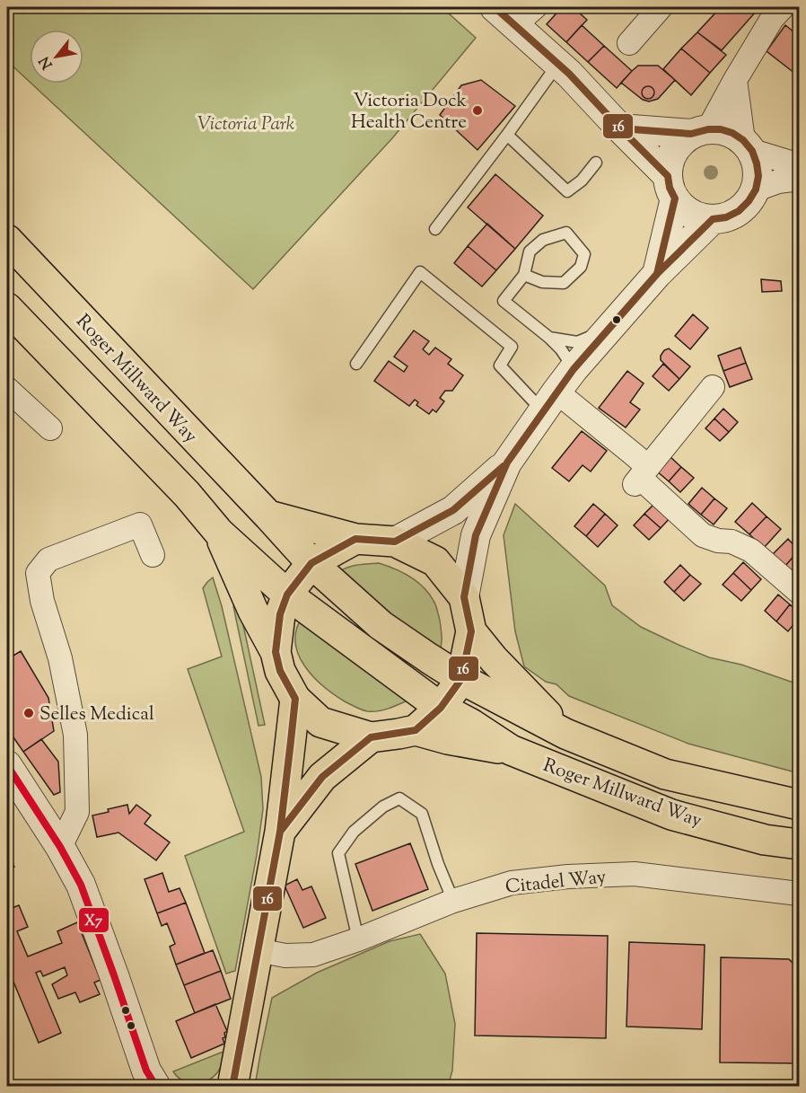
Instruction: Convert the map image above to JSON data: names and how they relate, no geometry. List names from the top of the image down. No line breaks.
{"streets":{"main road":["Roger Millward Way"],"street":["Citadel Way"]},"parks":["Victoria Park"],"places":["Victoria Dock Health Centre","Selles Medical"],"lines":["transit line 16","transit line X7"],"north":"bottom left"}
